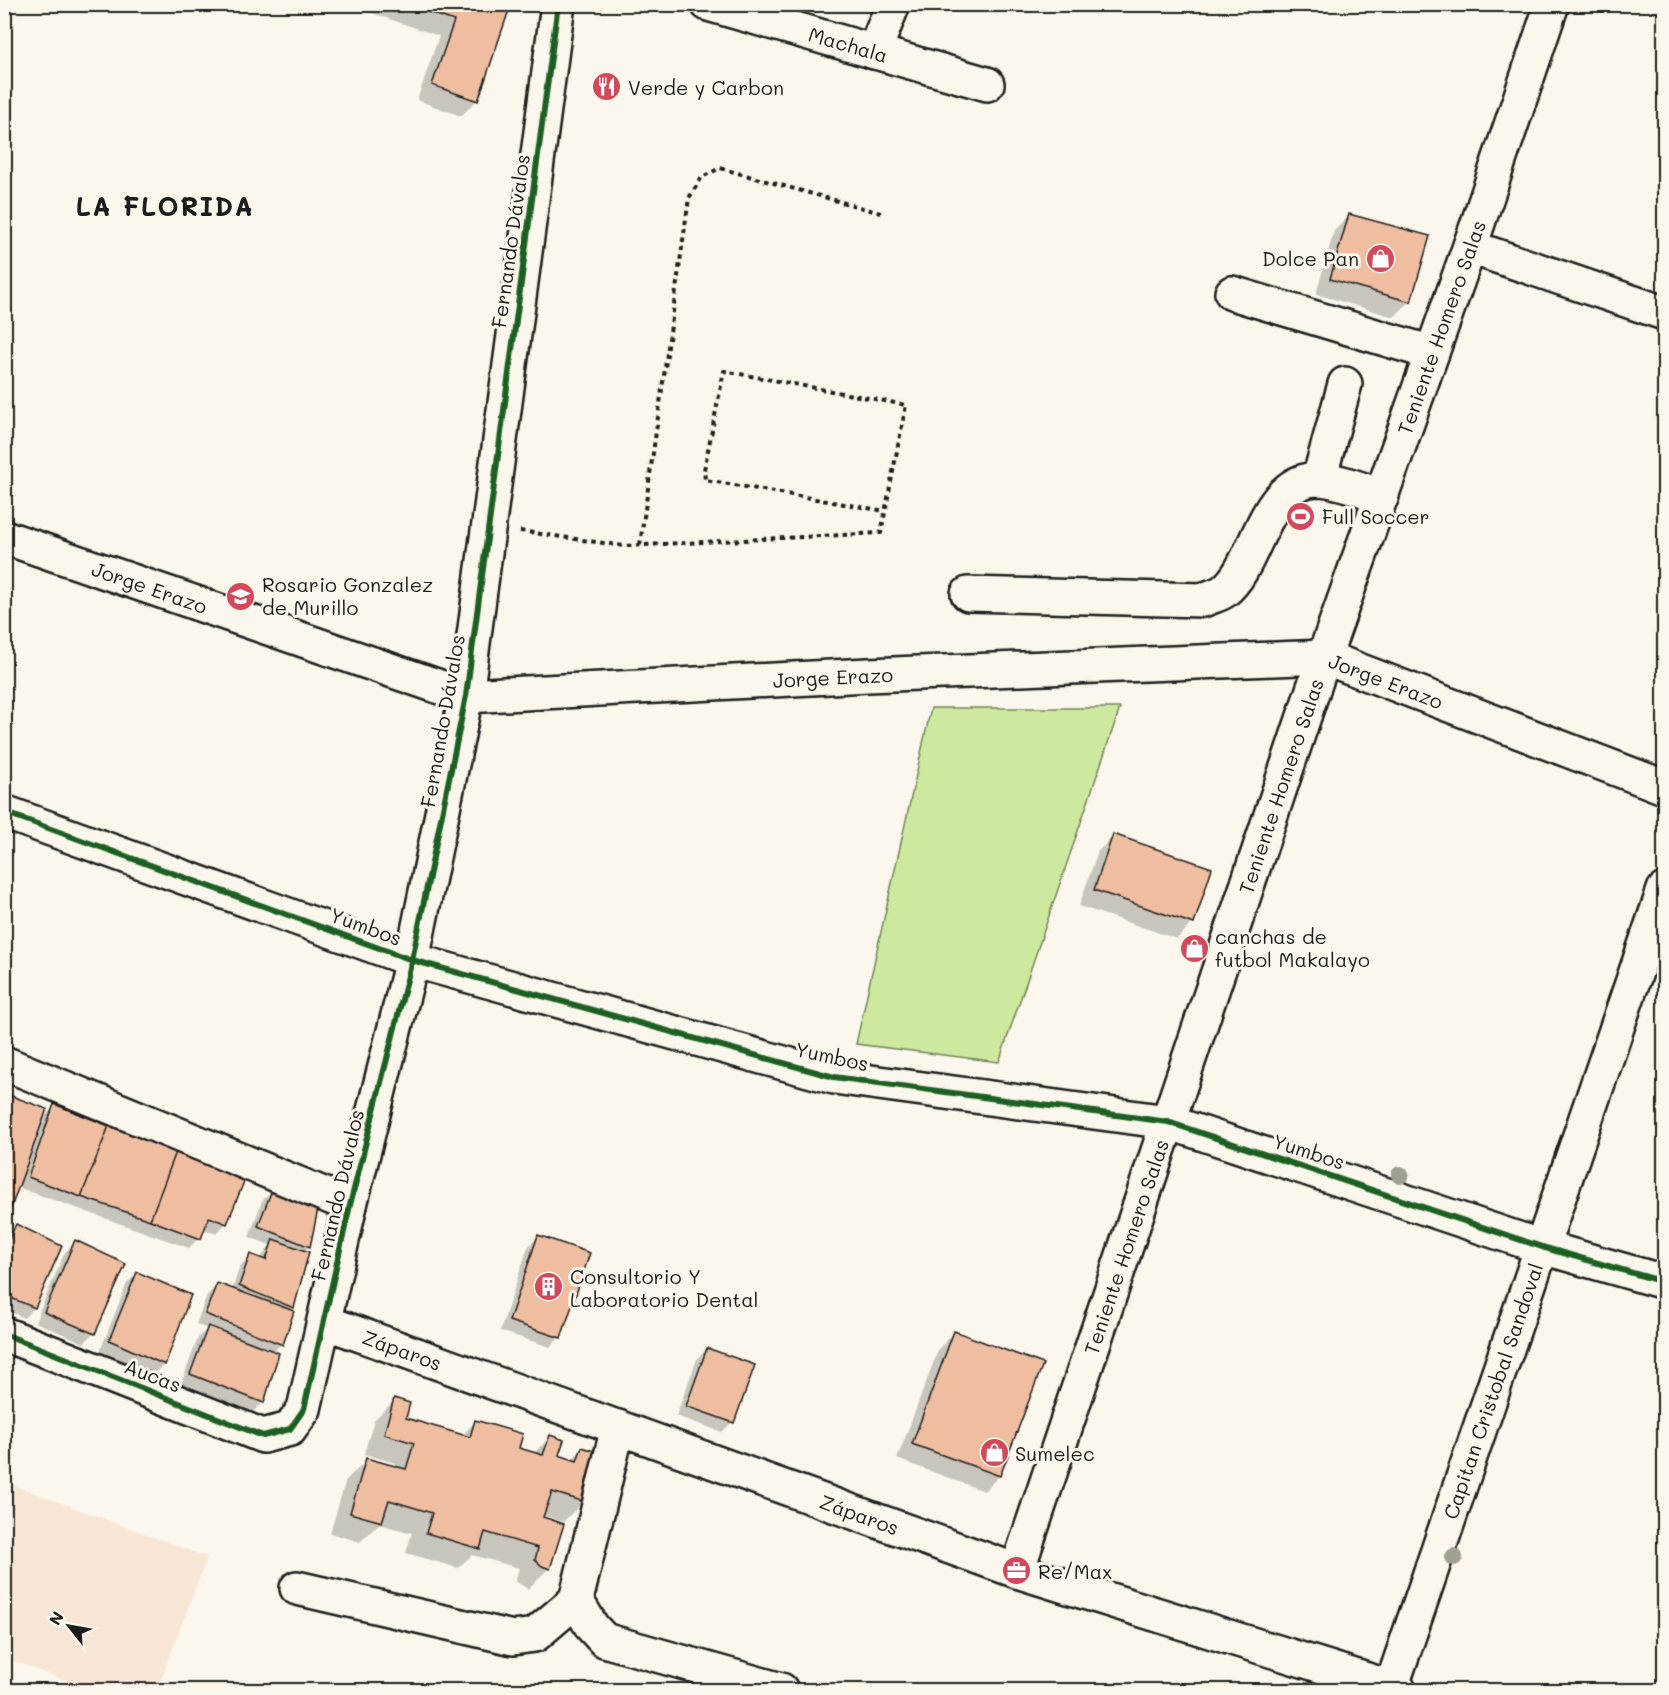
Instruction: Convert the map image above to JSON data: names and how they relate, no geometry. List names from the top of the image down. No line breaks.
{"streets":{"street":["Machala","Fernando Dávalos","Teniente Homero Salas","Jorge Erazo","Yumbos","Záparos","Aucas","Capitan Cristobal Sandoval"]},"crossings":[["Fernando Dávalos","Jorge Erazo"],["Fernando Dávalos","Yumbos"],["Fernando Dávalos","Záparos"],["Fernando Dávalos","Aucas"],["Teniente Homero Salas","Jorge Erazo"],["Teniente Homero Salas","Yumbos"],["Teniente Homero Salas","Záparos"],["Yumbos","Capitan Cristobal Sandoval"],["Záparos","Capitan Cristobal Sandoval"]],"districts":["LA FLORIDA"],"places":{"restaurant":["Verde y Carbon"],"shop":["Dolce Pan","canchas de futbol Makalayo","Sumelec"],"sports":["Full Soccer"],"school or university":["Rosario Gonzalez de Murillo"],"building":["Consultorio Y Laboratorio Dental"],"office":["Re/Max"]},"north":"top left"}
